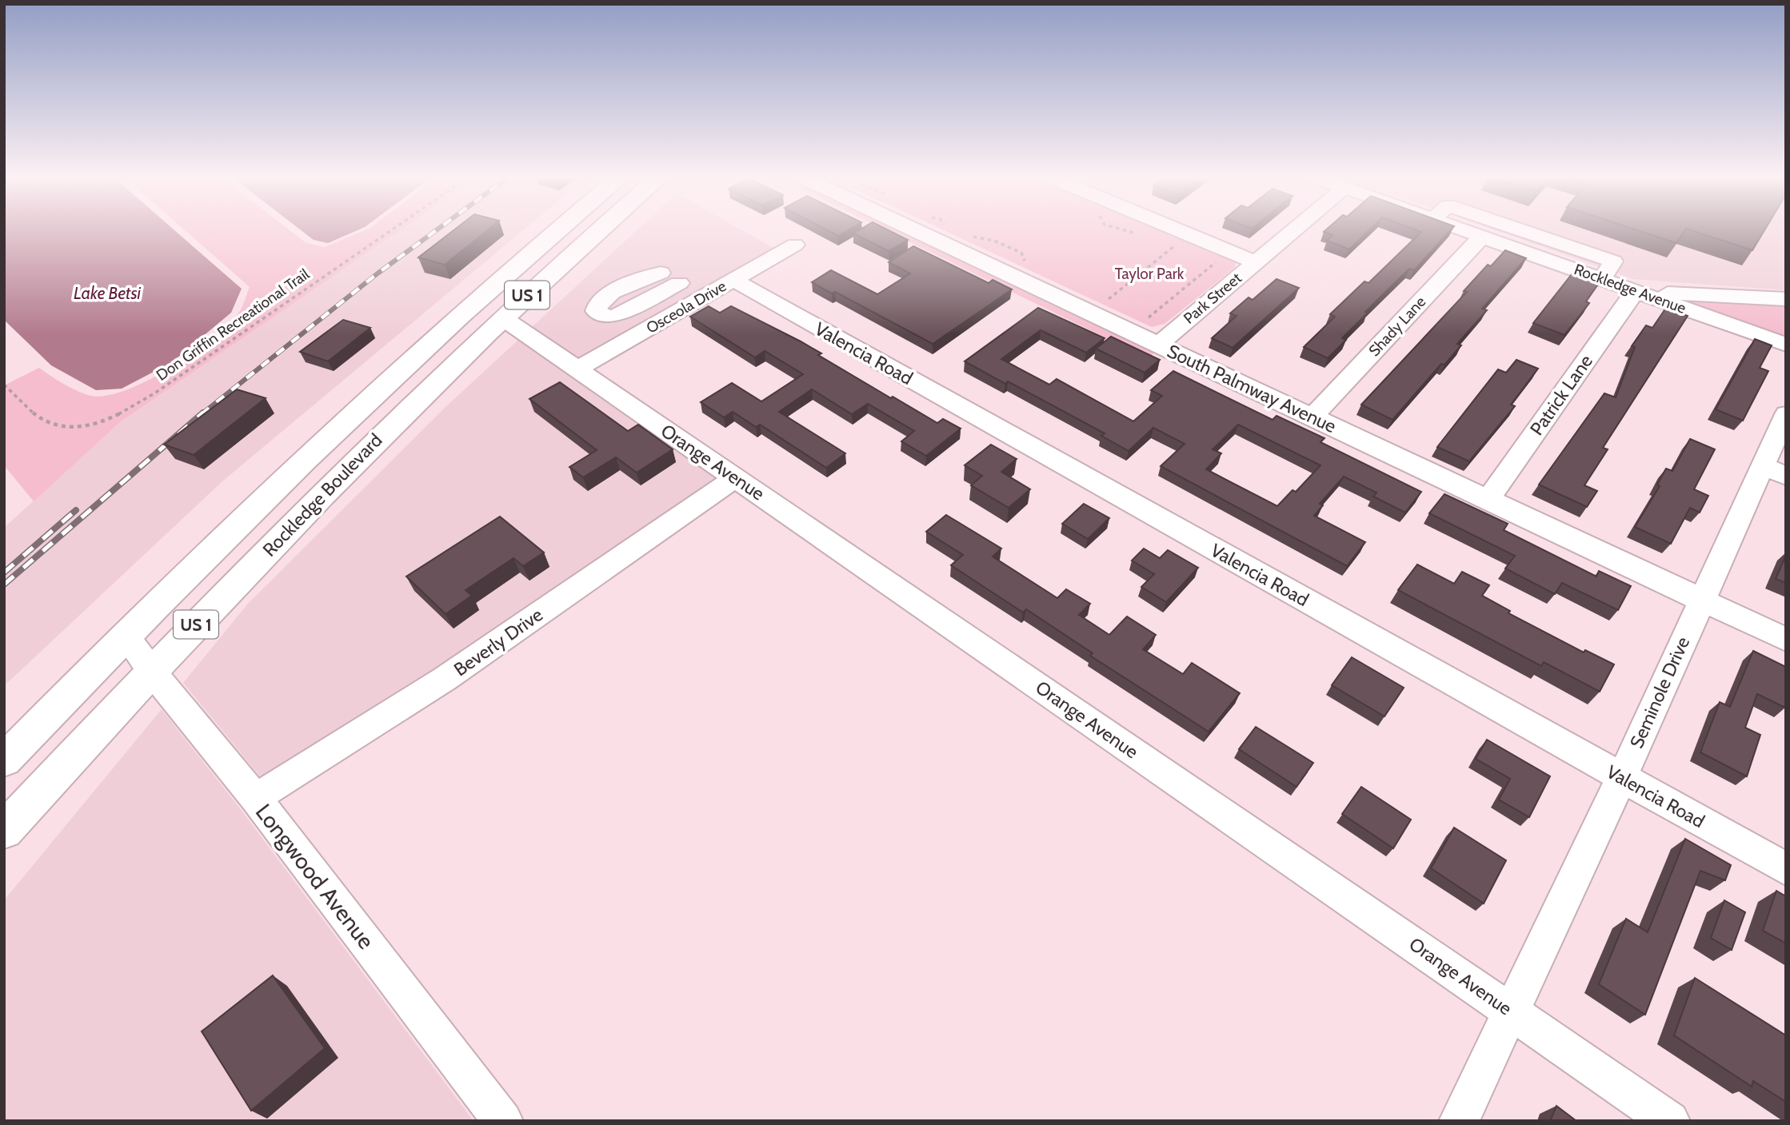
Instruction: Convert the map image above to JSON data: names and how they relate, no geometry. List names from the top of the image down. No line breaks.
{"streets":{"main road":["US 1","Rockledge Boulevard"],"street":["Rockledge Avenue","Park Street","Osceola Drive","Shady Lane","Valencia Road","South Palmway Avenue","Patrick Lane","Orange Avenue","Beverly Drive","Seminole Drive","Longwood Avenue"],"path":["Don Griffin Recreational Trail"]},"crossings":[["Rockledge Avenue","Shady Lane"],["Rockledge Avenue","Patrick Lane"],["Park Street","South Palmway Avenue"],["Osceola Drive","Valencia Road"],["Osceola Drive","Orange Avenue"],["Shady Lane","South Palmway Avenue"],["Valencia Road","Seminole Drive"],["South Palmway Avenue","Patrick Lane"],["South Palmway Avenue","Seminole Drive"],["Orange Avenue","Rockledge Boulevard"],["Orange Avenue","Beverly Drive"],["Orange Avenue","Seminole Drive"],["Rockledge Boulevard","Longwood Avenue"],["Beverly Drive","Longwood Avenue"]],"water":["Lake Betsi"],"parks":["Taylor Park"]}
